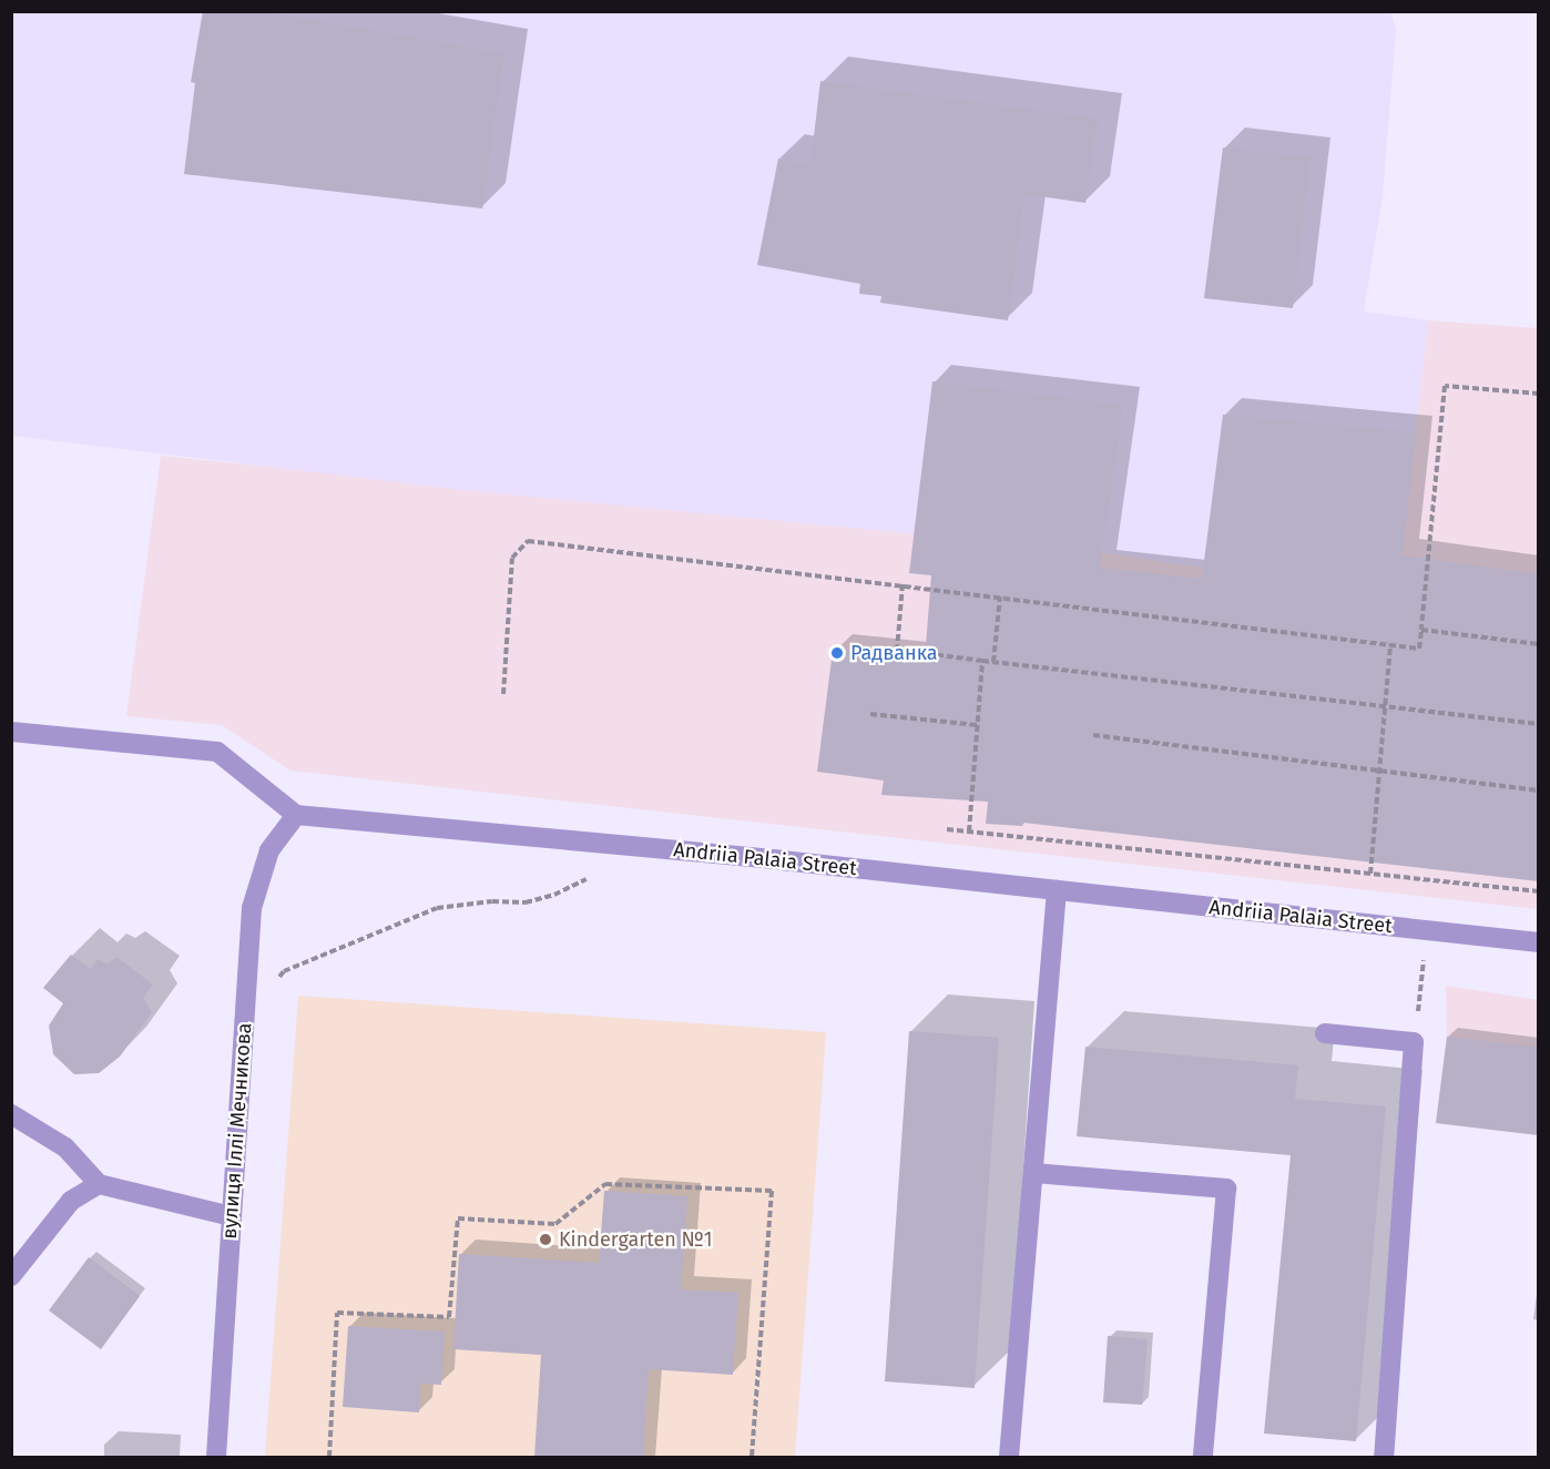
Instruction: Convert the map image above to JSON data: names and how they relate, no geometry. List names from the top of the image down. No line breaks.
{"streets":{"street":["Andriia Palaia Street","вулиця Іллі Мечникова"]},"crossings":[["Andriia Palaia Street","вулиця Іллі Мечникова"]],"places":["Радванка","Kindergarten №1"]}
